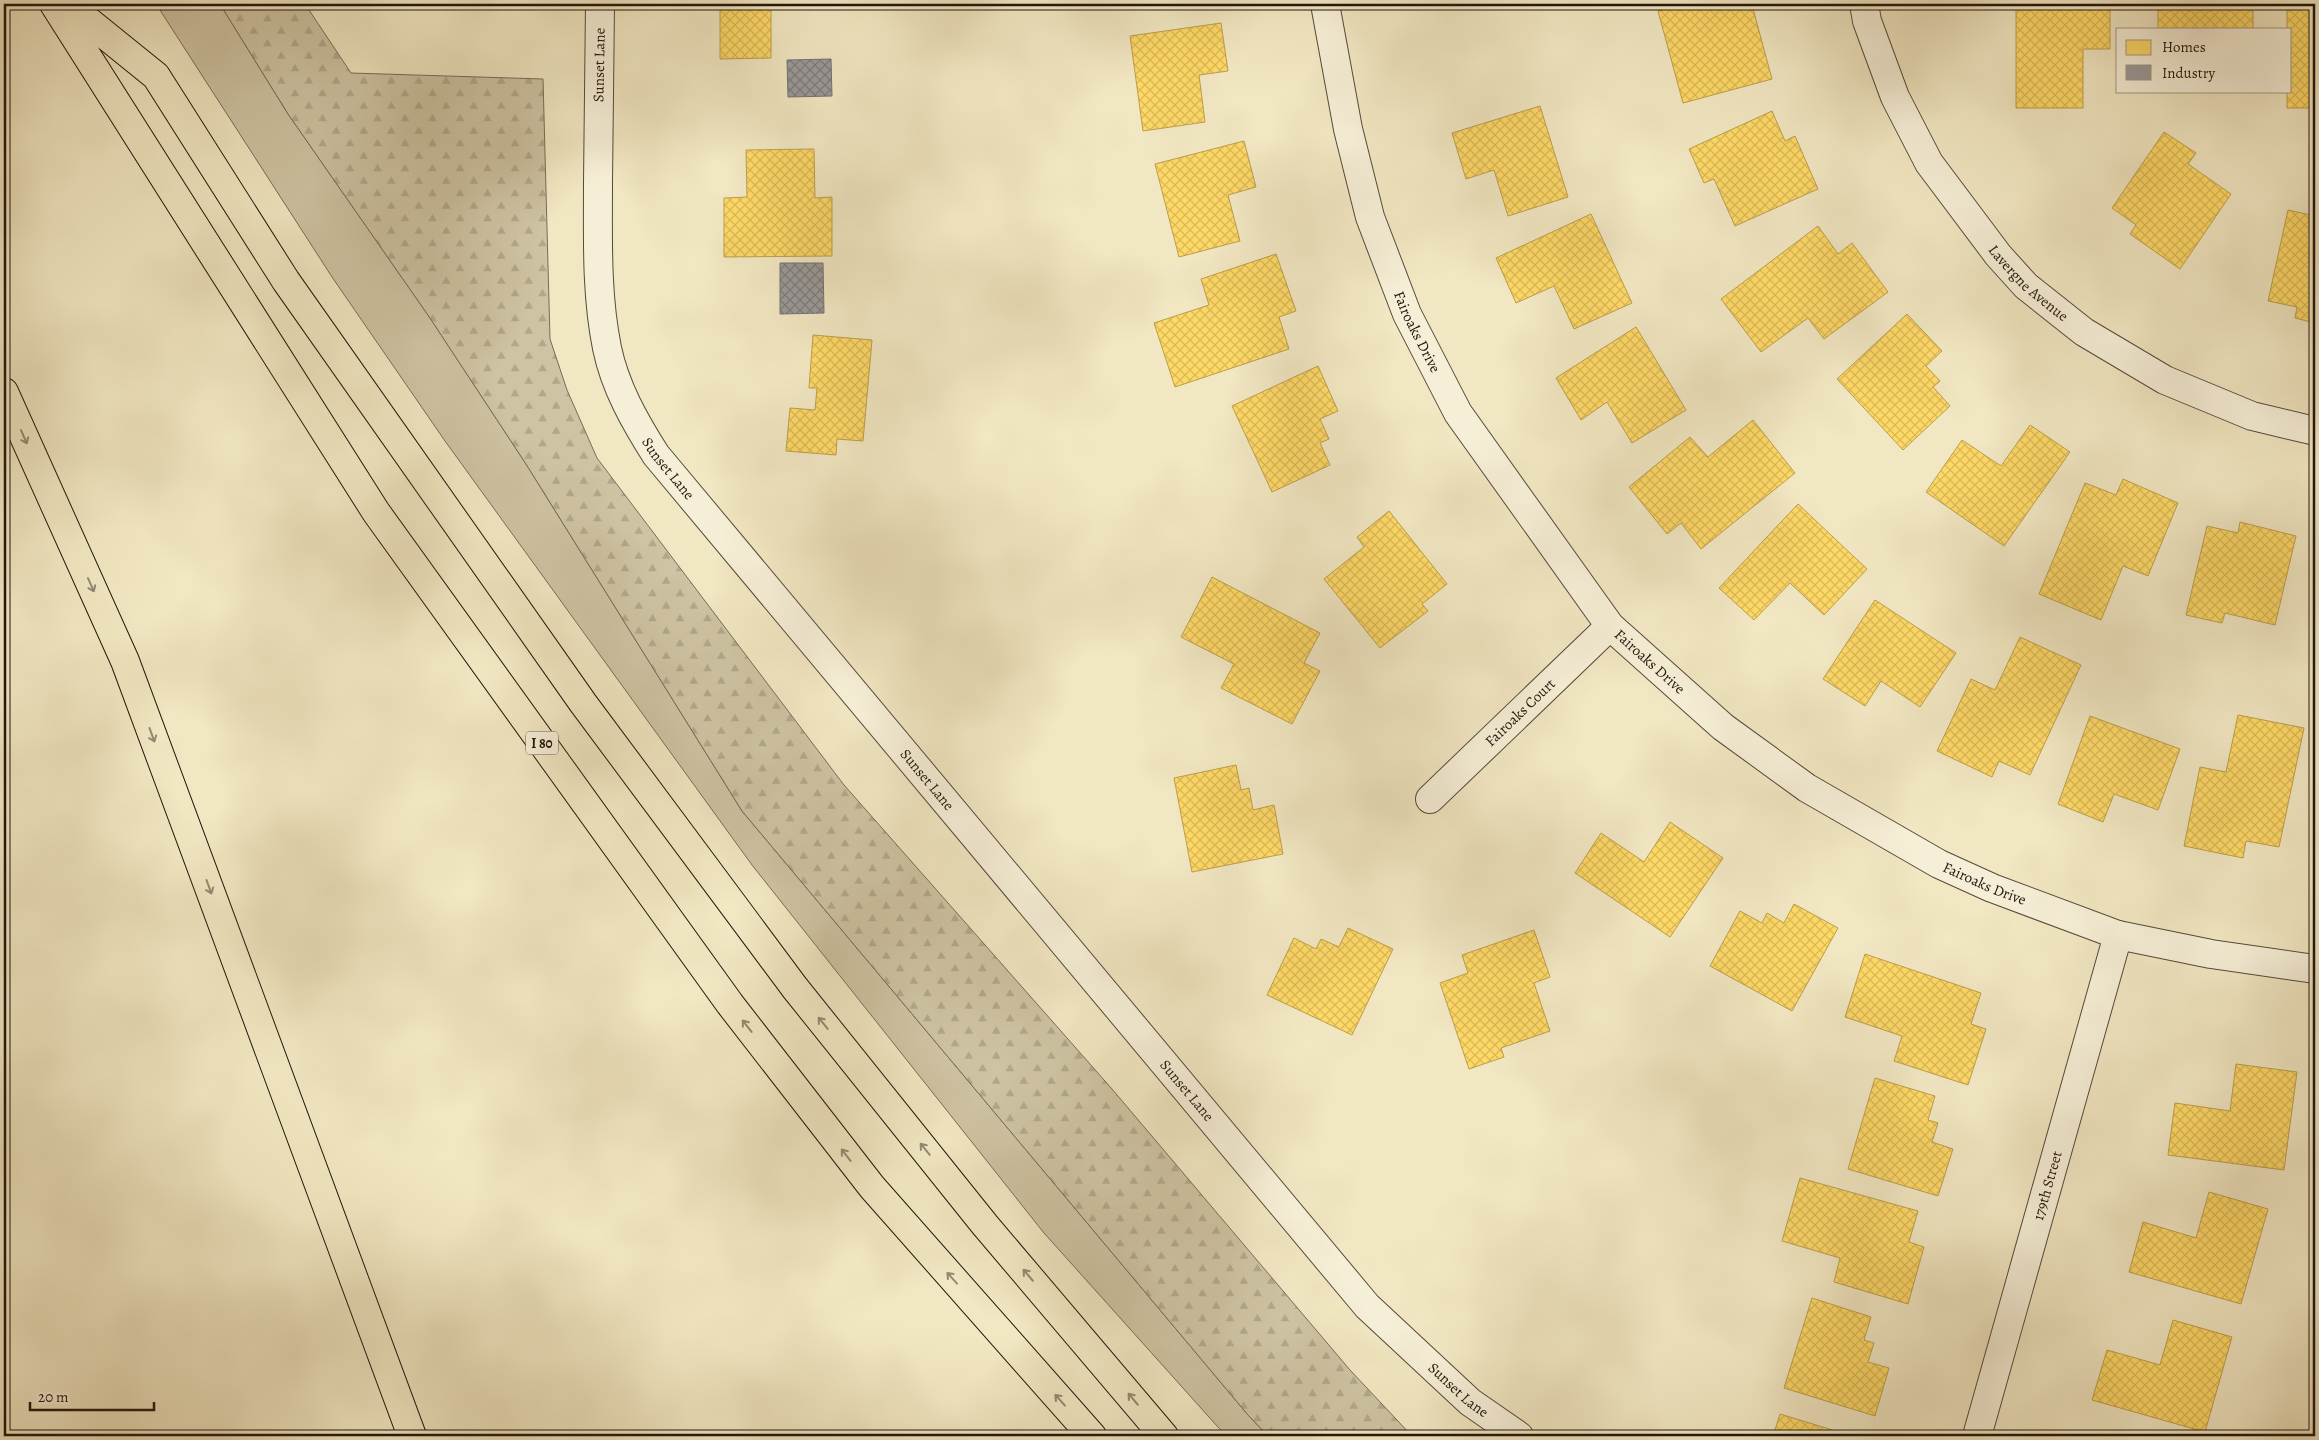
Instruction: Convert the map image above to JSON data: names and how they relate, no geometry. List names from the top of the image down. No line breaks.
{"streets":{"highway":["I 80"],"street":["Sunset Lane","Lavergne Avenue","Fairoaks Drive","Fairoaks Court","179th Street"]},"crossings":[["Fairoaks Drive","Fairoaks Court"],["Fairoaks Drive","179th Street"]],"legend":["Homes","Industry"],"scale_bar":"20 m"}
